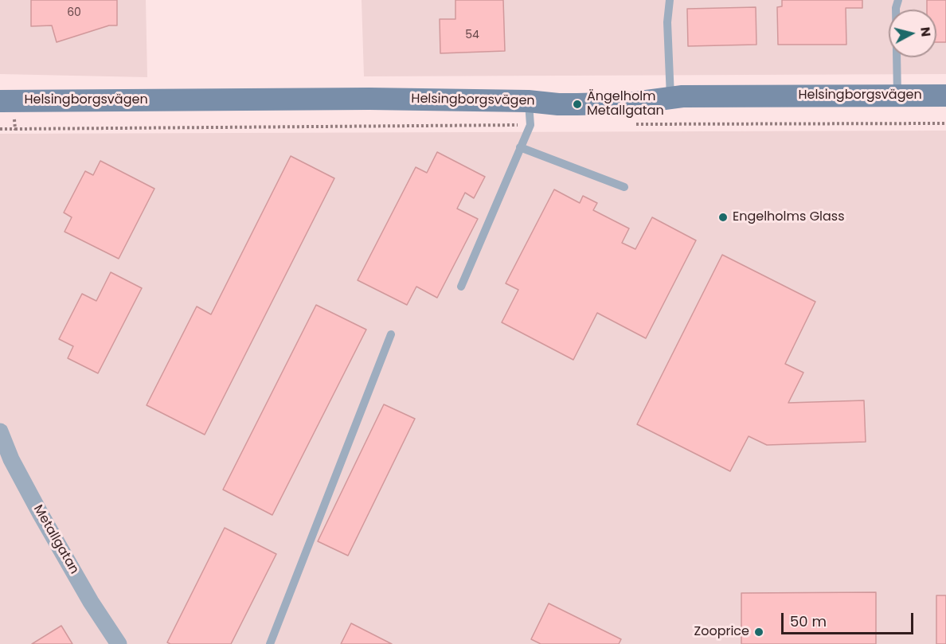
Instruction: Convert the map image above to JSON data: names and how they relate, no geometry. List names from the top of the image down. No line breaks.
{"streets":{"main road":["Helsingborgsvägen"],"street":["Metallgatan"]},"places":["Ängelholm Metallgatan","Engelholms Glass","Zooprice"],"house_numbers":["60","54"],"scale_bar":"50 m","north":"right"}
